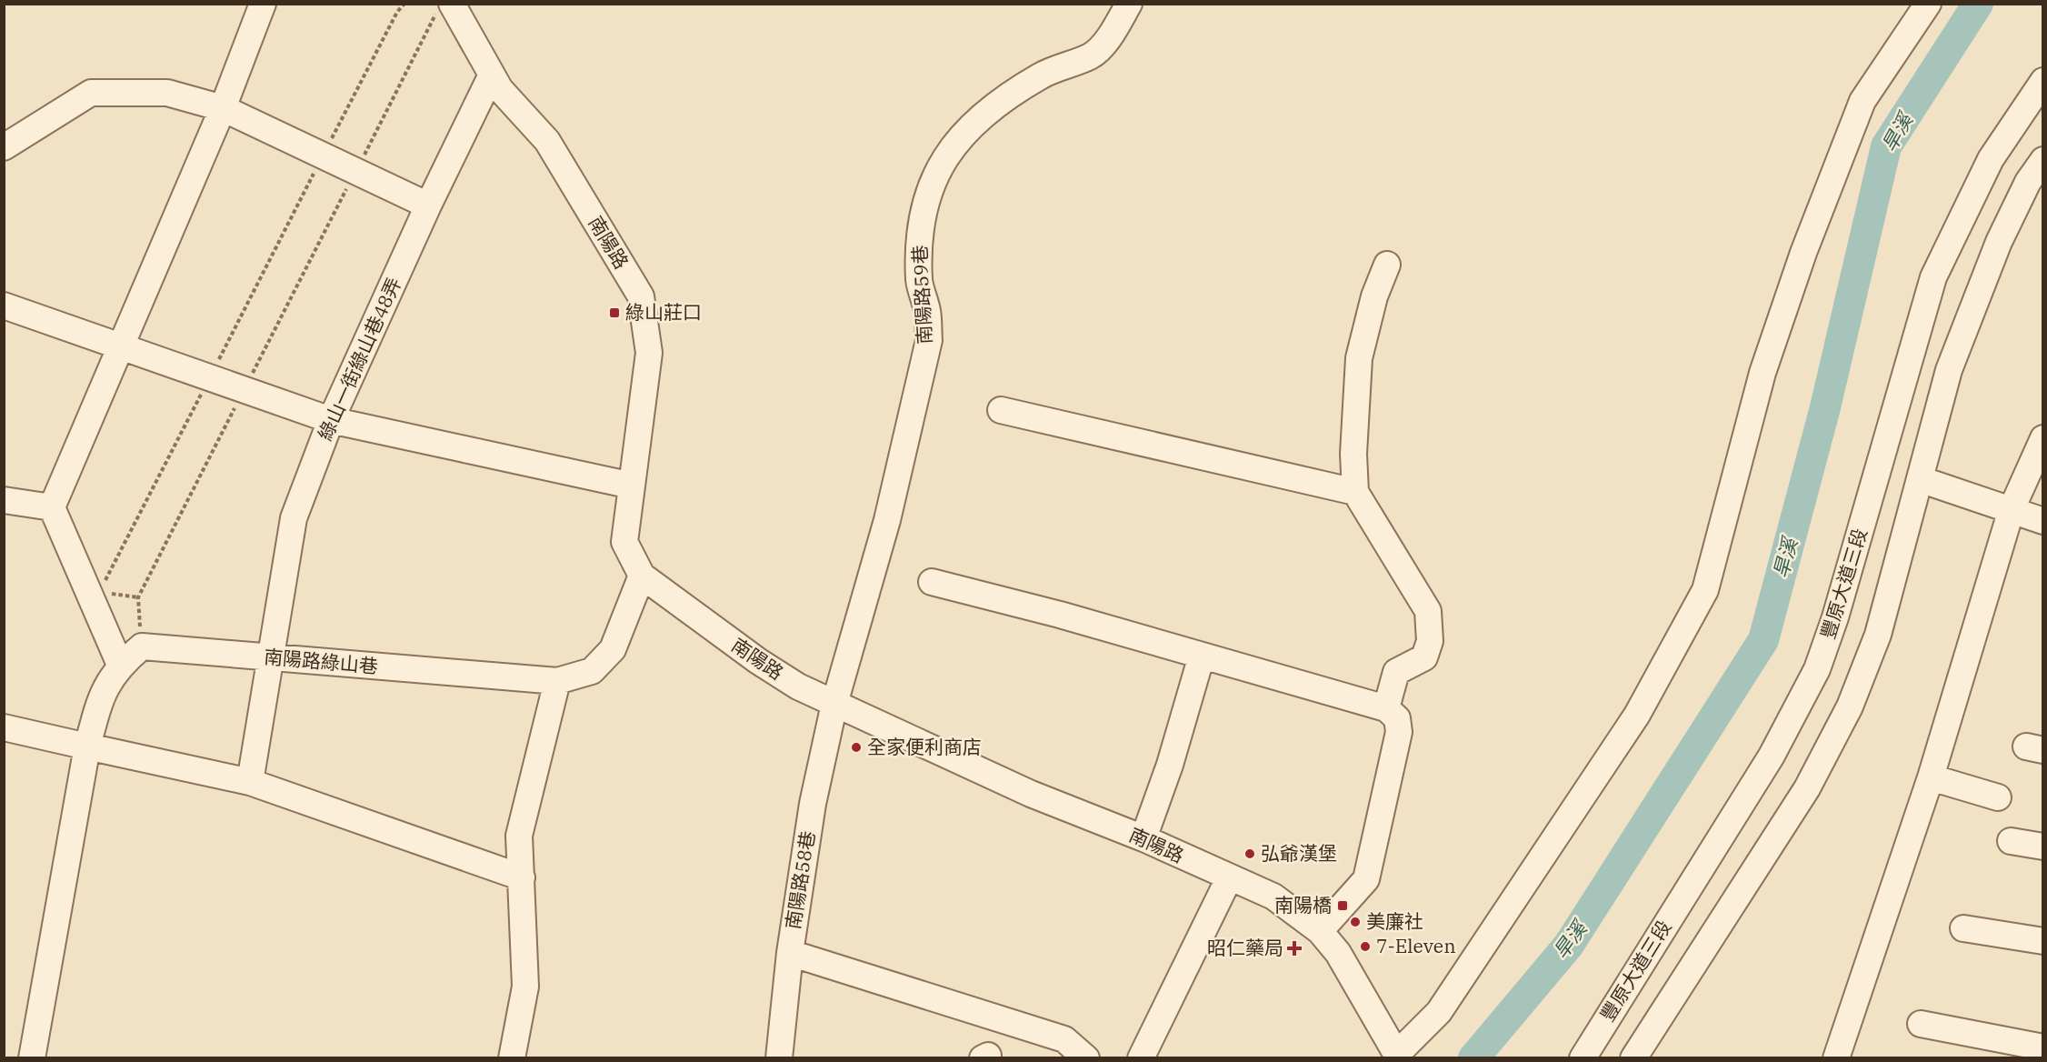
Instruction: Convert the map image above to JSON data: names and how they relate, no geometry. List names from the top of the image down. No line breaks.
{"streets":{"street":["南陽路","南陽路59巷","綠山一街綠山巷48弄","豐原大道三段","南陽路綠山巷","南陽路58巷"]},"crossings":[["南陽路","南陽路59巷"],["南陽路","綠山一街綠山巷48弄"],["南陽路","南陽路綠山巷"],["南陽路","南陽路58巷"],["南陽路59巷","南陽路58巷"],["綠山一街綠山巷48弄","南陽路綠山巷"]],"water":["旱溪"],"places":{"transit":["綠山莊口","南陽橋"],"other":["全家便利商店","弘爺漢堡","美廉社","7-Eleven"],"health":["昭仁藥局"]}}
